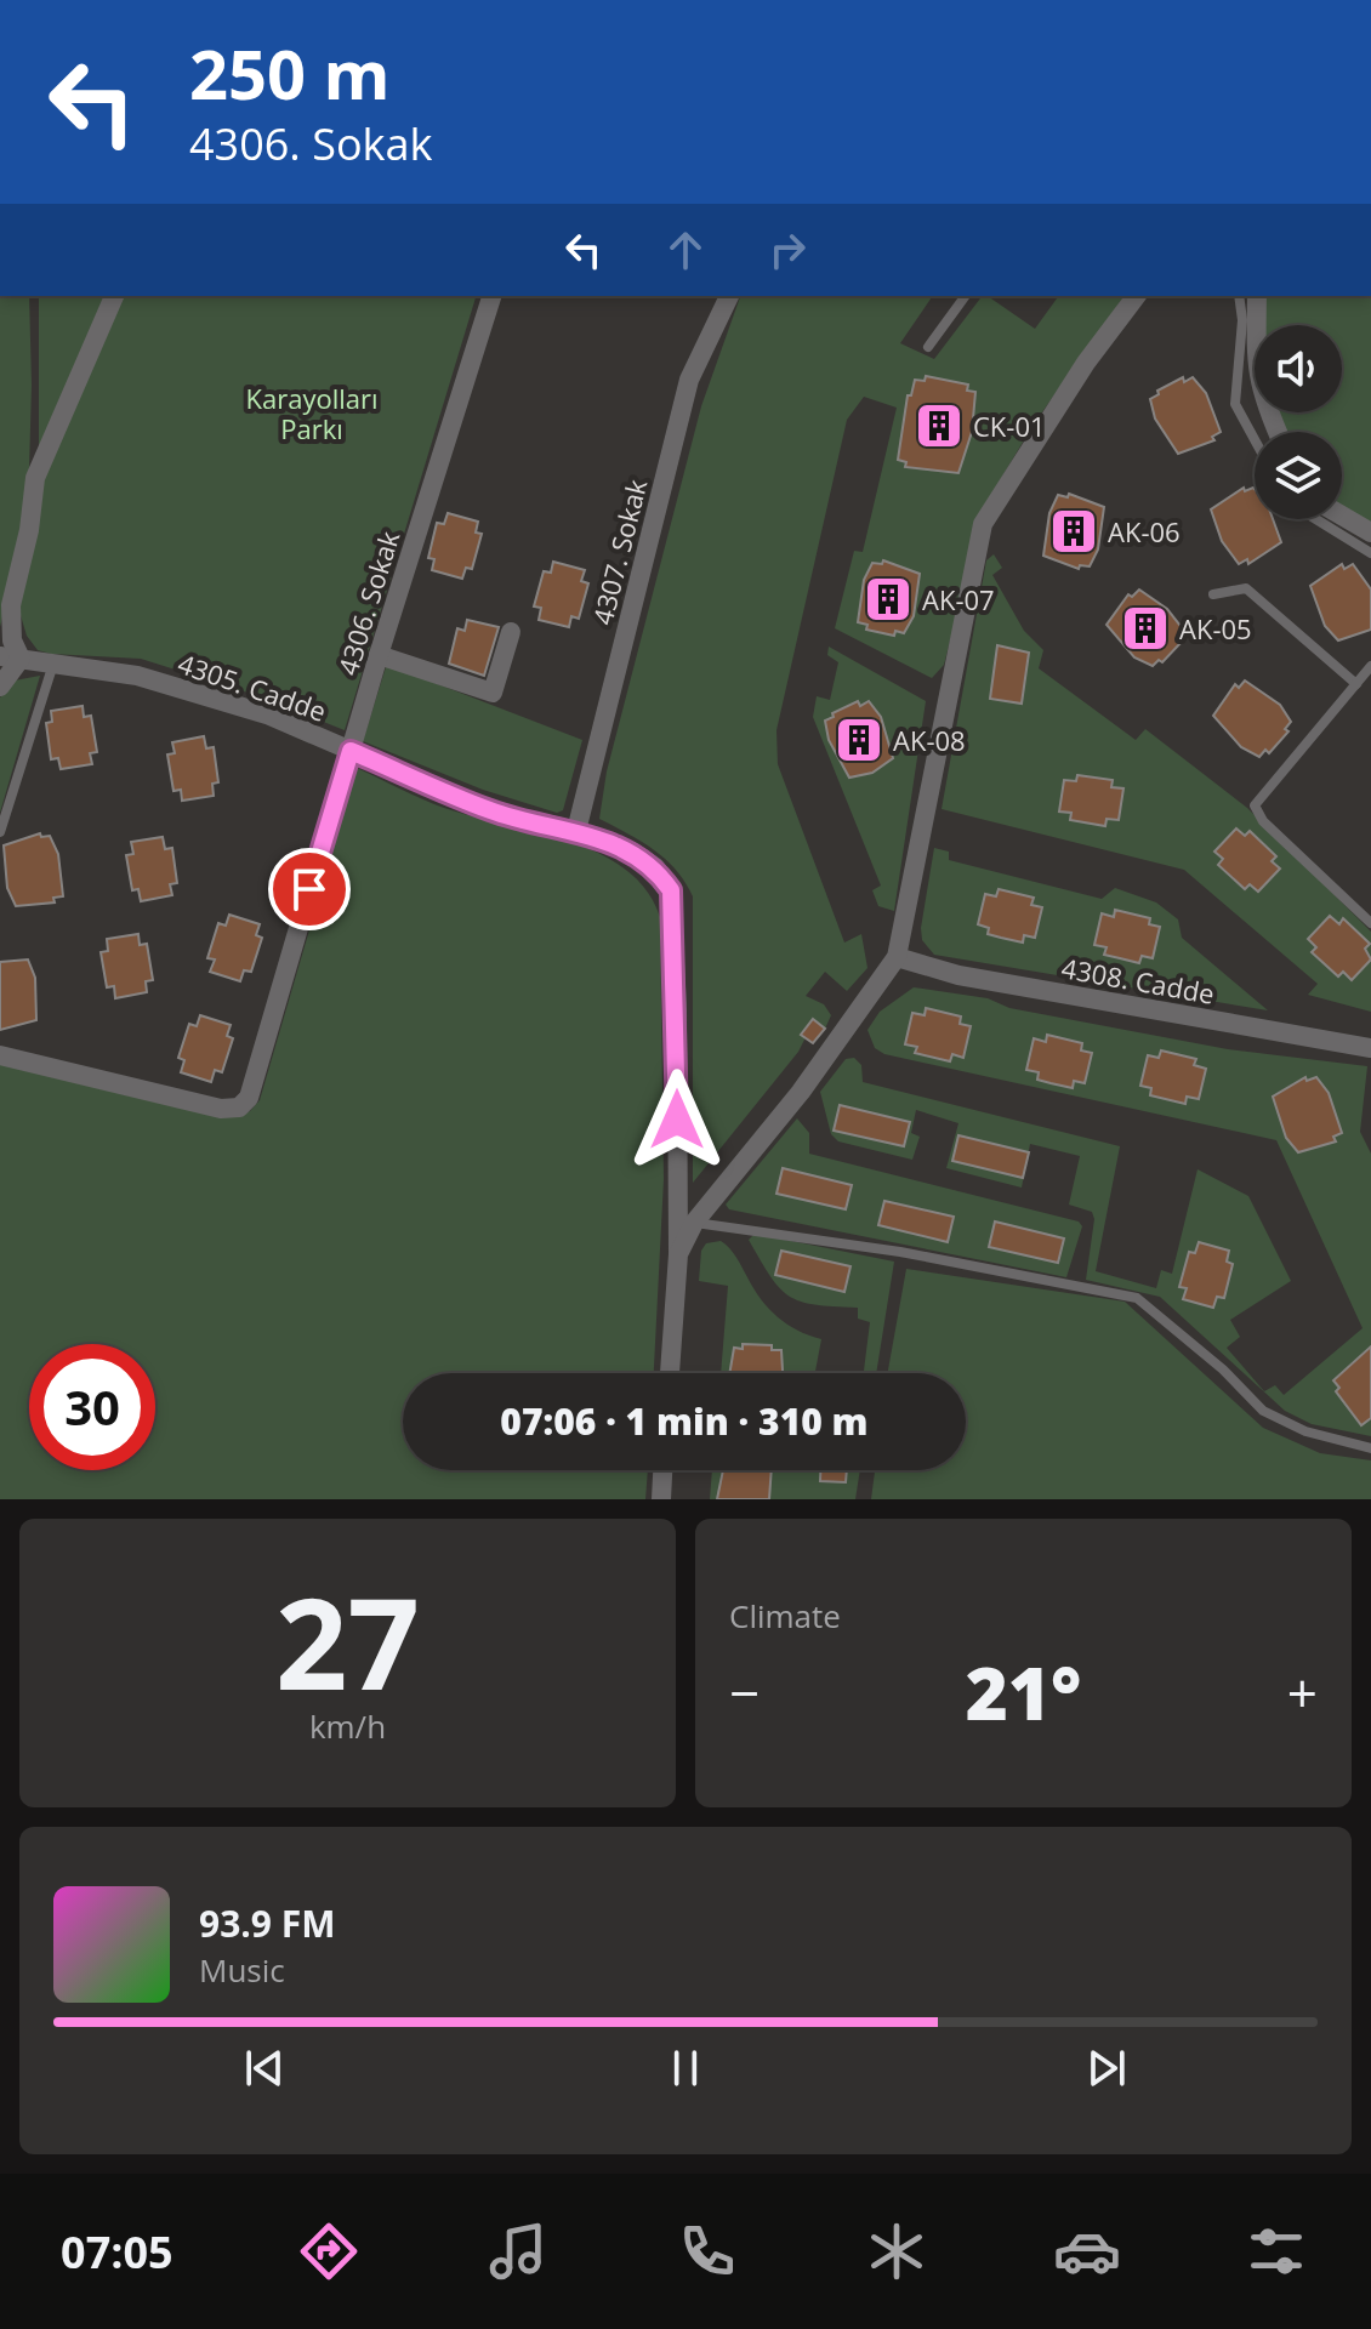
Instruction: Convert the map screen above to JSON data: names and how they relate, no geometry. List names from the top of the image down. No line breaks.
{"streets":{"street":["4307. Sokak","4306. Sokak","4305. Cadde","4308. Cadde"]},"crossings":[["4307. Sokak","4305. Cadde"],["4306. Sokak","4305. Cadde"]],"parks":["Karayolları Parkı"],"places":{"building":["CK-01","AK-06","AK-07","AK-05","AK-08"]},"page":{"turn":["250 m","4306. Sokak"],"limit":"30","trip":"07:06 · 1 min · 310 m","tile":[["27","km/h"],"Climate"],"heat":["−","21°","+"],"song":["93.9 FM","Music"],"tabs":"07:05"}}
